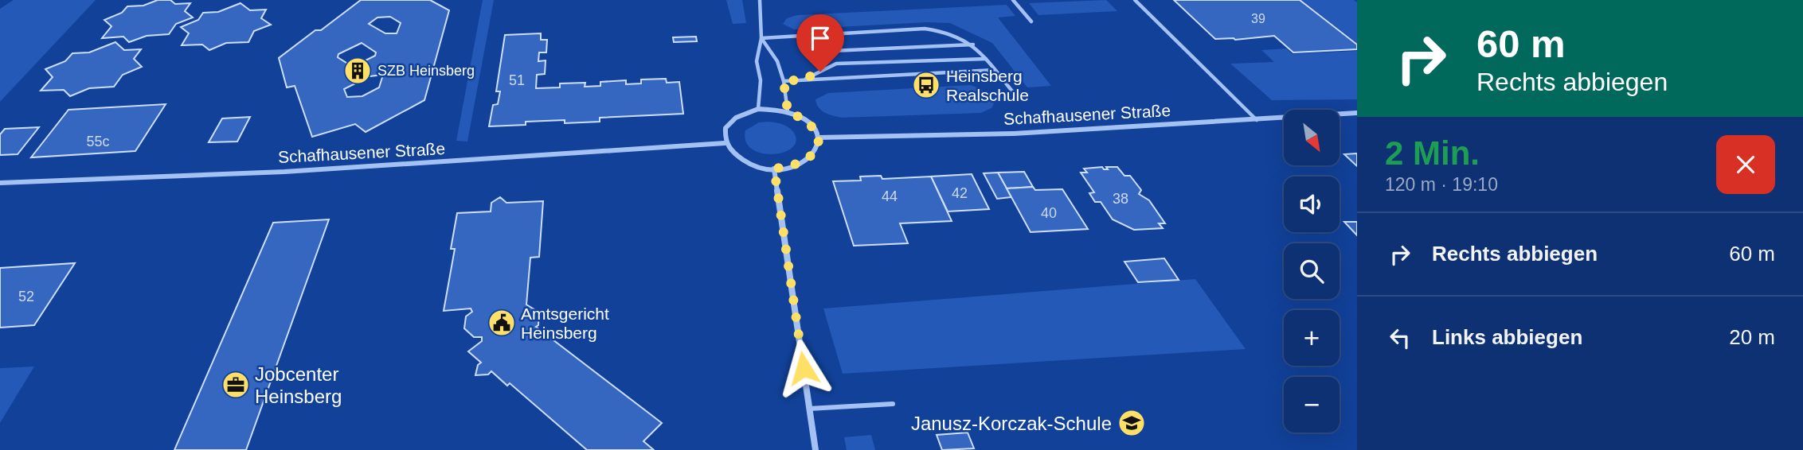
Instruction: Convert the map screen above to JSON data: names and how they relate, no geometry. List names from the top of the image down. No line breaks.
{"streets":{"street":["Schafhausener Straße"]},"places":{"building":["SZB Heinsberg"],"bus stop":["Heinsberg Realschule"],"public building":["Amtsgericht Heinsberg"],"office":["Jobcenter Heinsberg"],"school or university":["Janusz-Korczak-Schule"]},"house_numbers":["39","51","55c","42","44","38","40","52"],"north":"bottom right","page":{"turn":["60 m","Rechts abbiegen"],"map_buttons":["+","−"],"heading":["2 Min.","120 m · 19:10"],"list":[{"name":"Rechts abbiegen","value":"60 m"},{"name":"Links abbiegen","value":"20 m"}]}}
